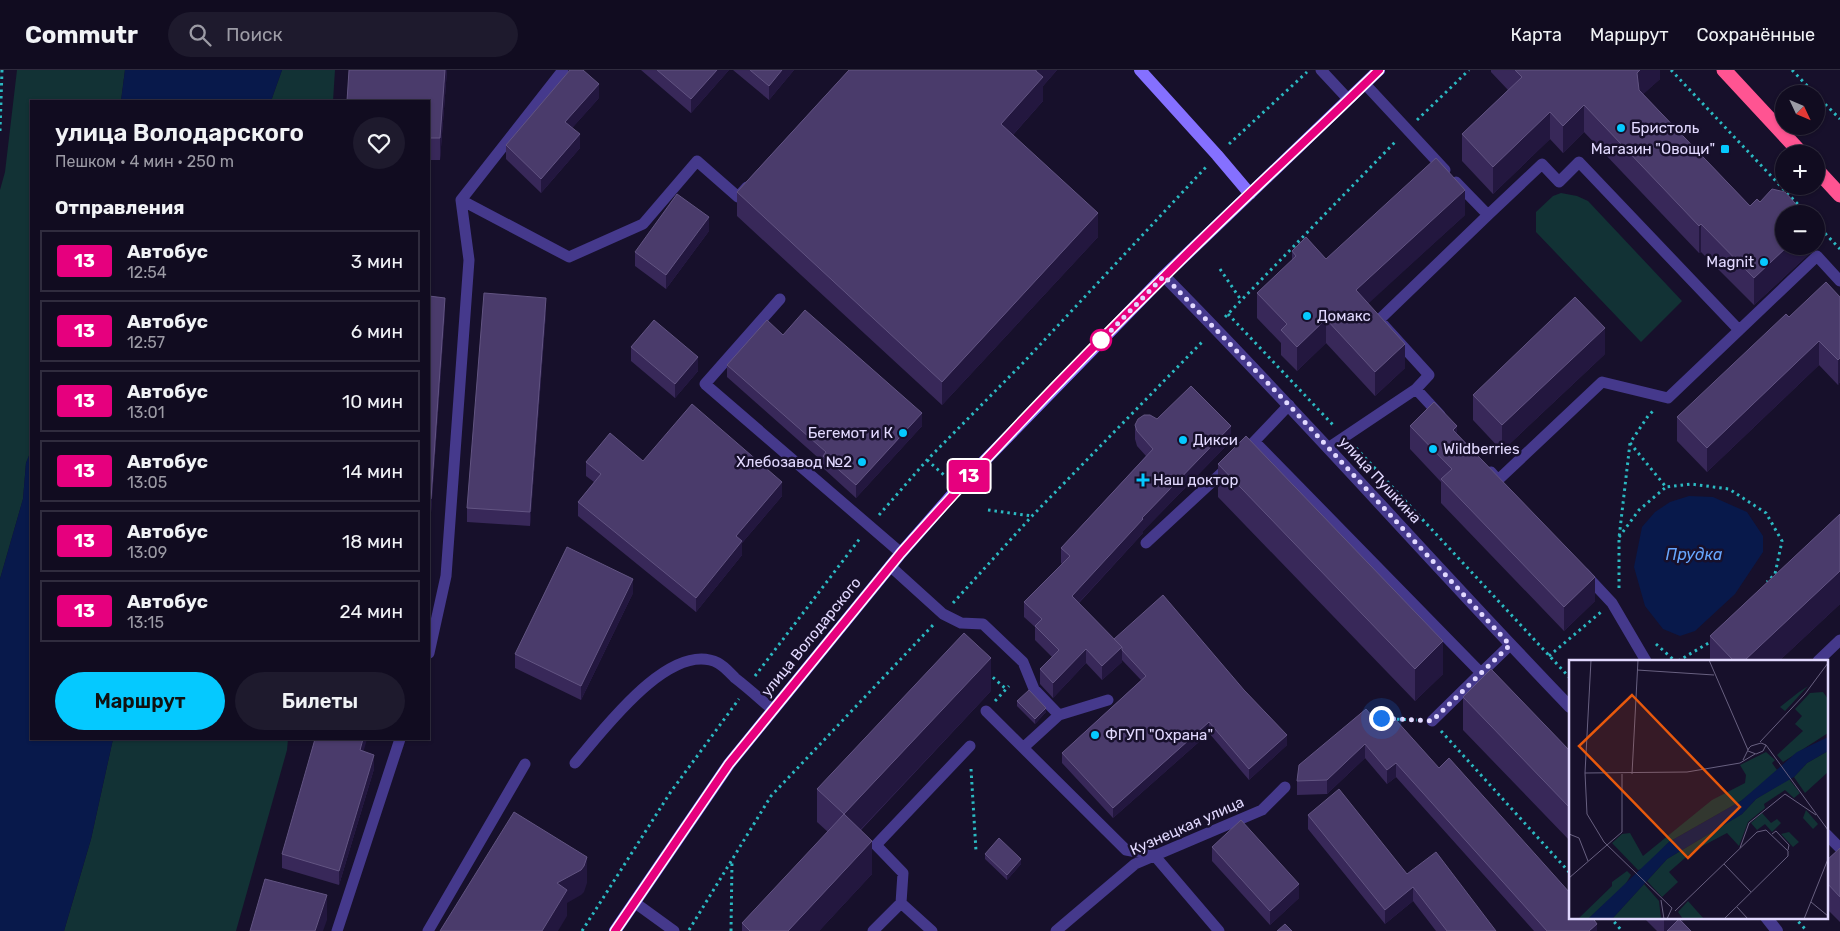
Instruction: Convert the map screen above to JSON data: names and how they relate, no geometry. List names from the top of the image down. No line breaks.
{"streets":{"main road":["улица Володарского"],"street":["улица Пушкина"],"lane":["Кузнецкая улица"]},"crossings":[["улица Пушкина","улица Володарского"]],"water":["Прудка"],"places":{"other":["Бристоль","Magnit","Домакс","Бегемот и К","Дикси","Wildberries","Хлебозавод №2","ФГУП \"Охрана\""],"transit":["Магазин \"Овощи\""],"health":["Наш доктор"]},"lines":["bus line 13"],"north":"bottom right","page":{"header":"Commutr","search":"Поиск","nav":["Карта","Маршрут","Сохранённые"],"on_map":"13","map_buttons":["+","−"],"heading":[["улица Володарского","Пешком · 4 мин · 250 m"],"Отправления"],"list":[{"mark":"13","name":"Автобус","note":"12:54","value":"3 мин"},{"mark":"13","name":"Автобус","note":"12:57","value":"6 мин"},{"mark":"13","name":"Автобус","note":"13:01","value":"10 мин"},{"mark":"13","name":"Автобус","note":"13:05","value":"14 мин"},{"mark":"13","name":"Автобус","note":"13:09","value":"18 мин"},{"mark":"13","name":"Автобус","note":"13:15","value":"24 мин"}],"buttons":["Маршрут","Билеты"]}}
